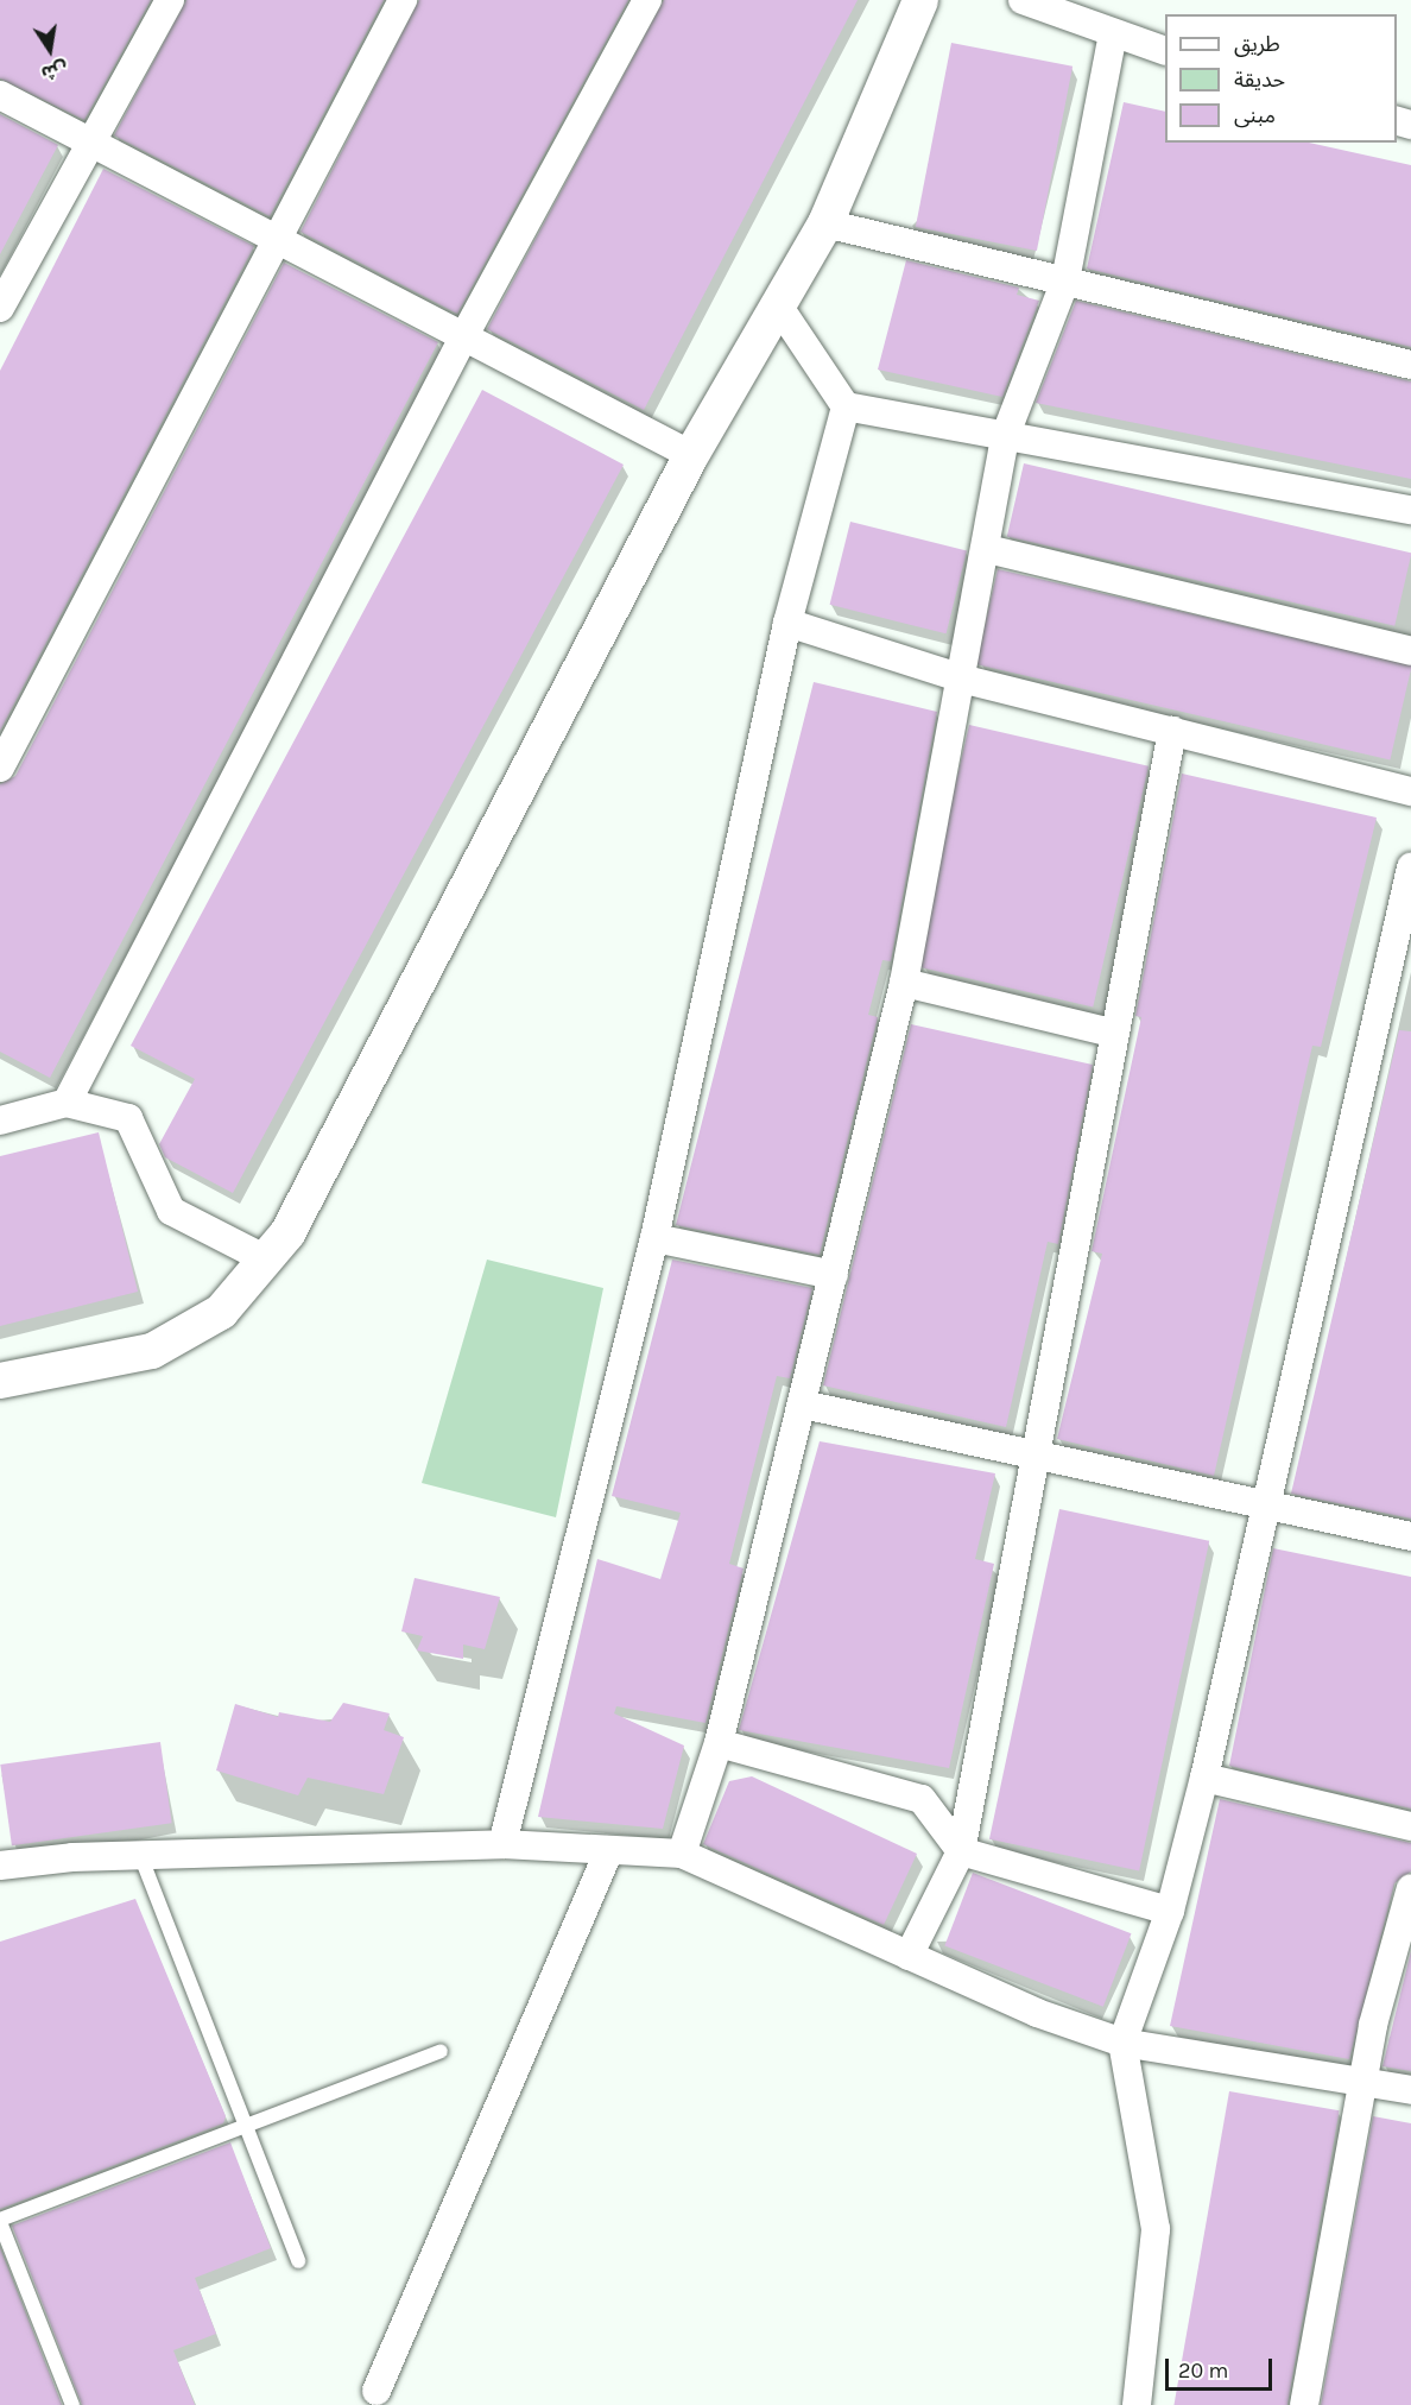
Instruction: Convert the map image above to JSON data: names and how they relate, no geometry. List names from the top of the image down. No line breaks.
{"legend":["طريق","حديقة","مبنى"],"scale_bar":"20 m","north":"bottom"}
